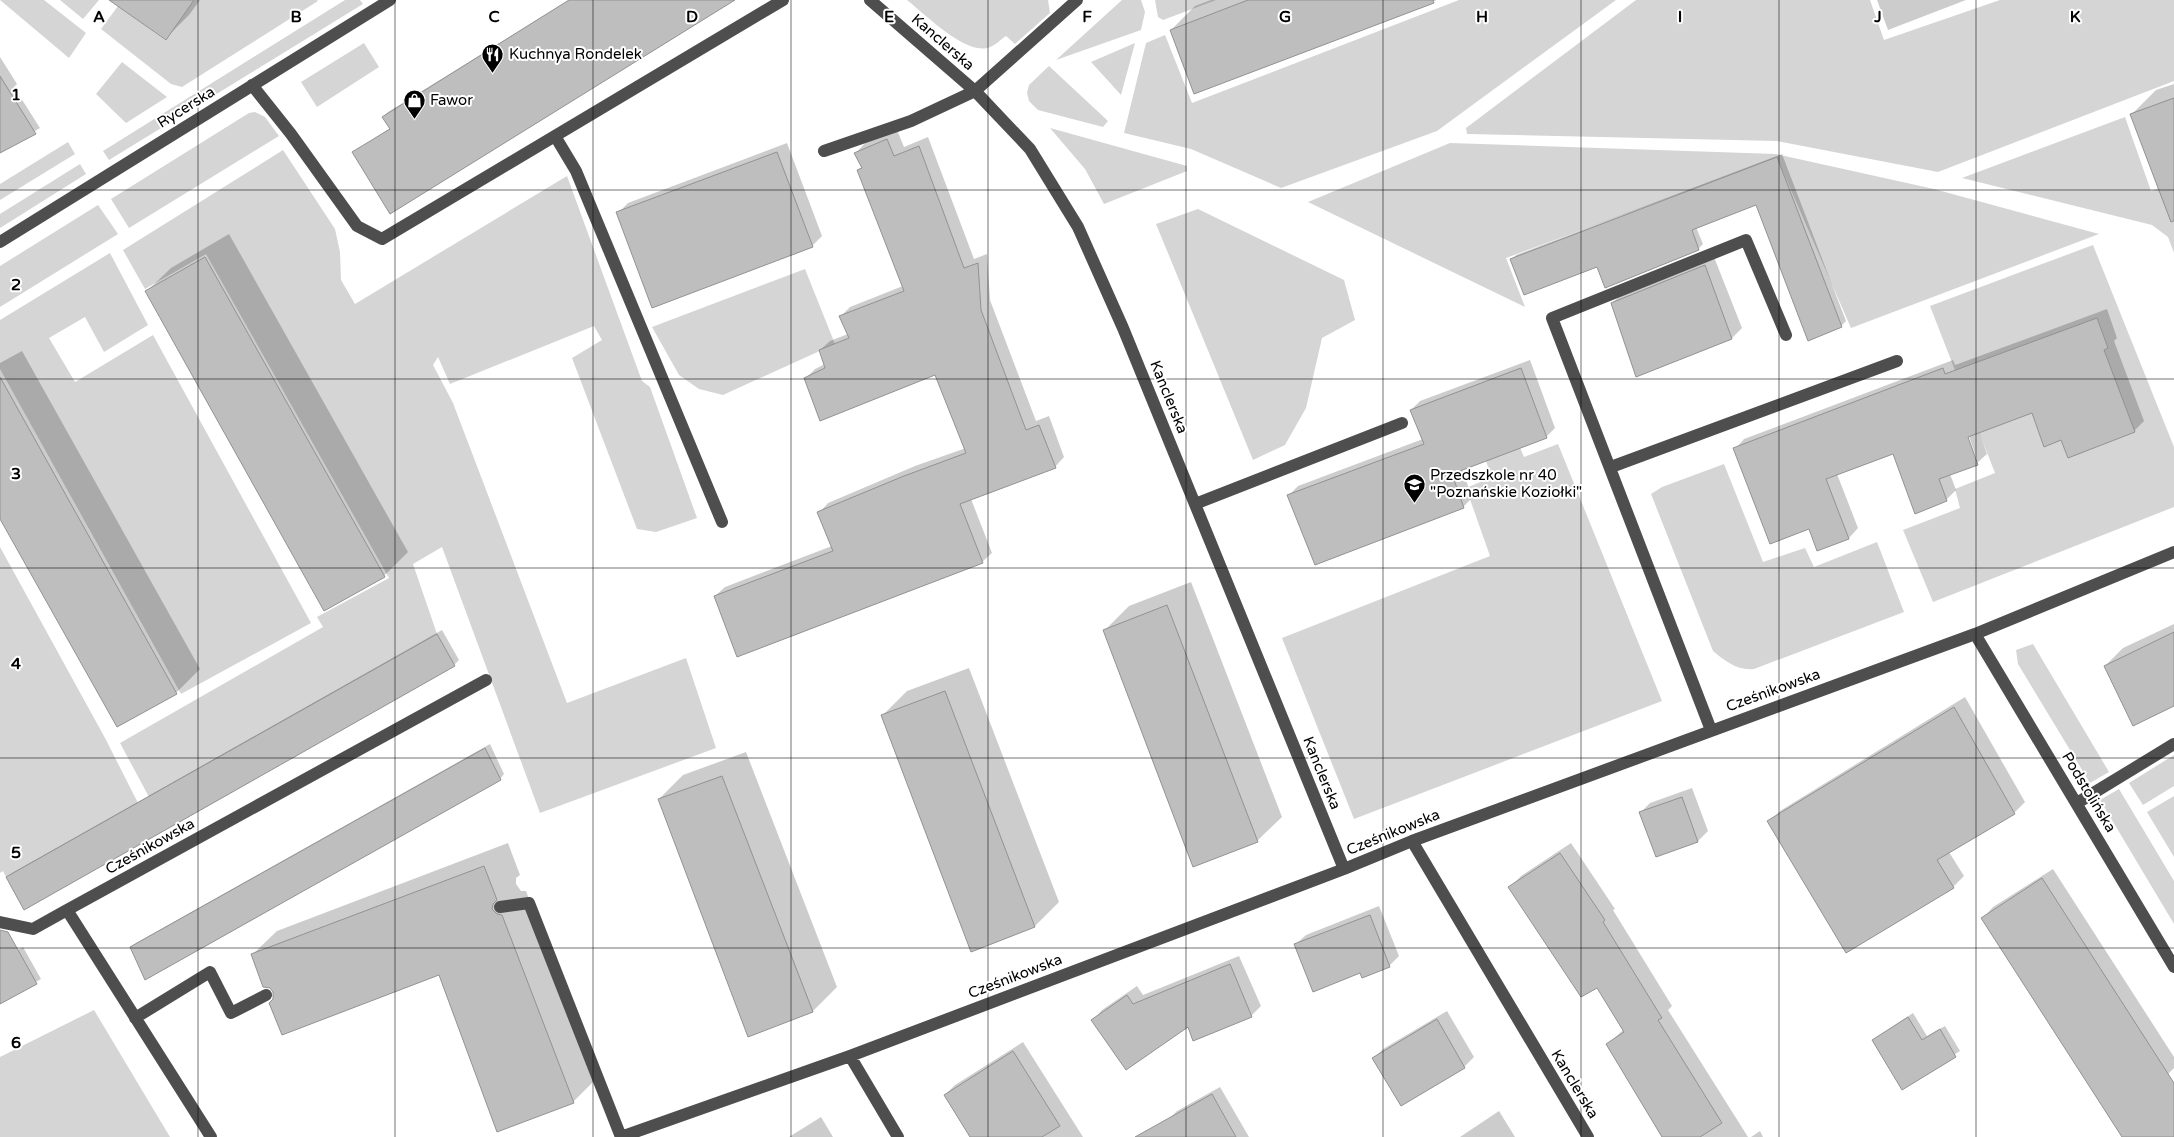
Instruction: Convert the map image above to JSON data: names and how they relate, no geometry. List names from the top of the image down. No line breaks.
{"streets":{"street":["Kanclerska","Rycerska","Cześnikowska","Podstolińska"]},"crossings":[["Kanclerska","Cześnikowska"],["Cześnikowska","Podstolińska"]],"places":{"restaurant":["Kuchnya Rondelek"],"shop":["Fawor"],"school or university":["Przedszkole nr 40 \"Poznańskie Koziołki\""]},"grid":{"columns":["A","B","C","D","E","F","G","H","I","J","K"],"rows":["1","2","3","4","5","6"]}}
